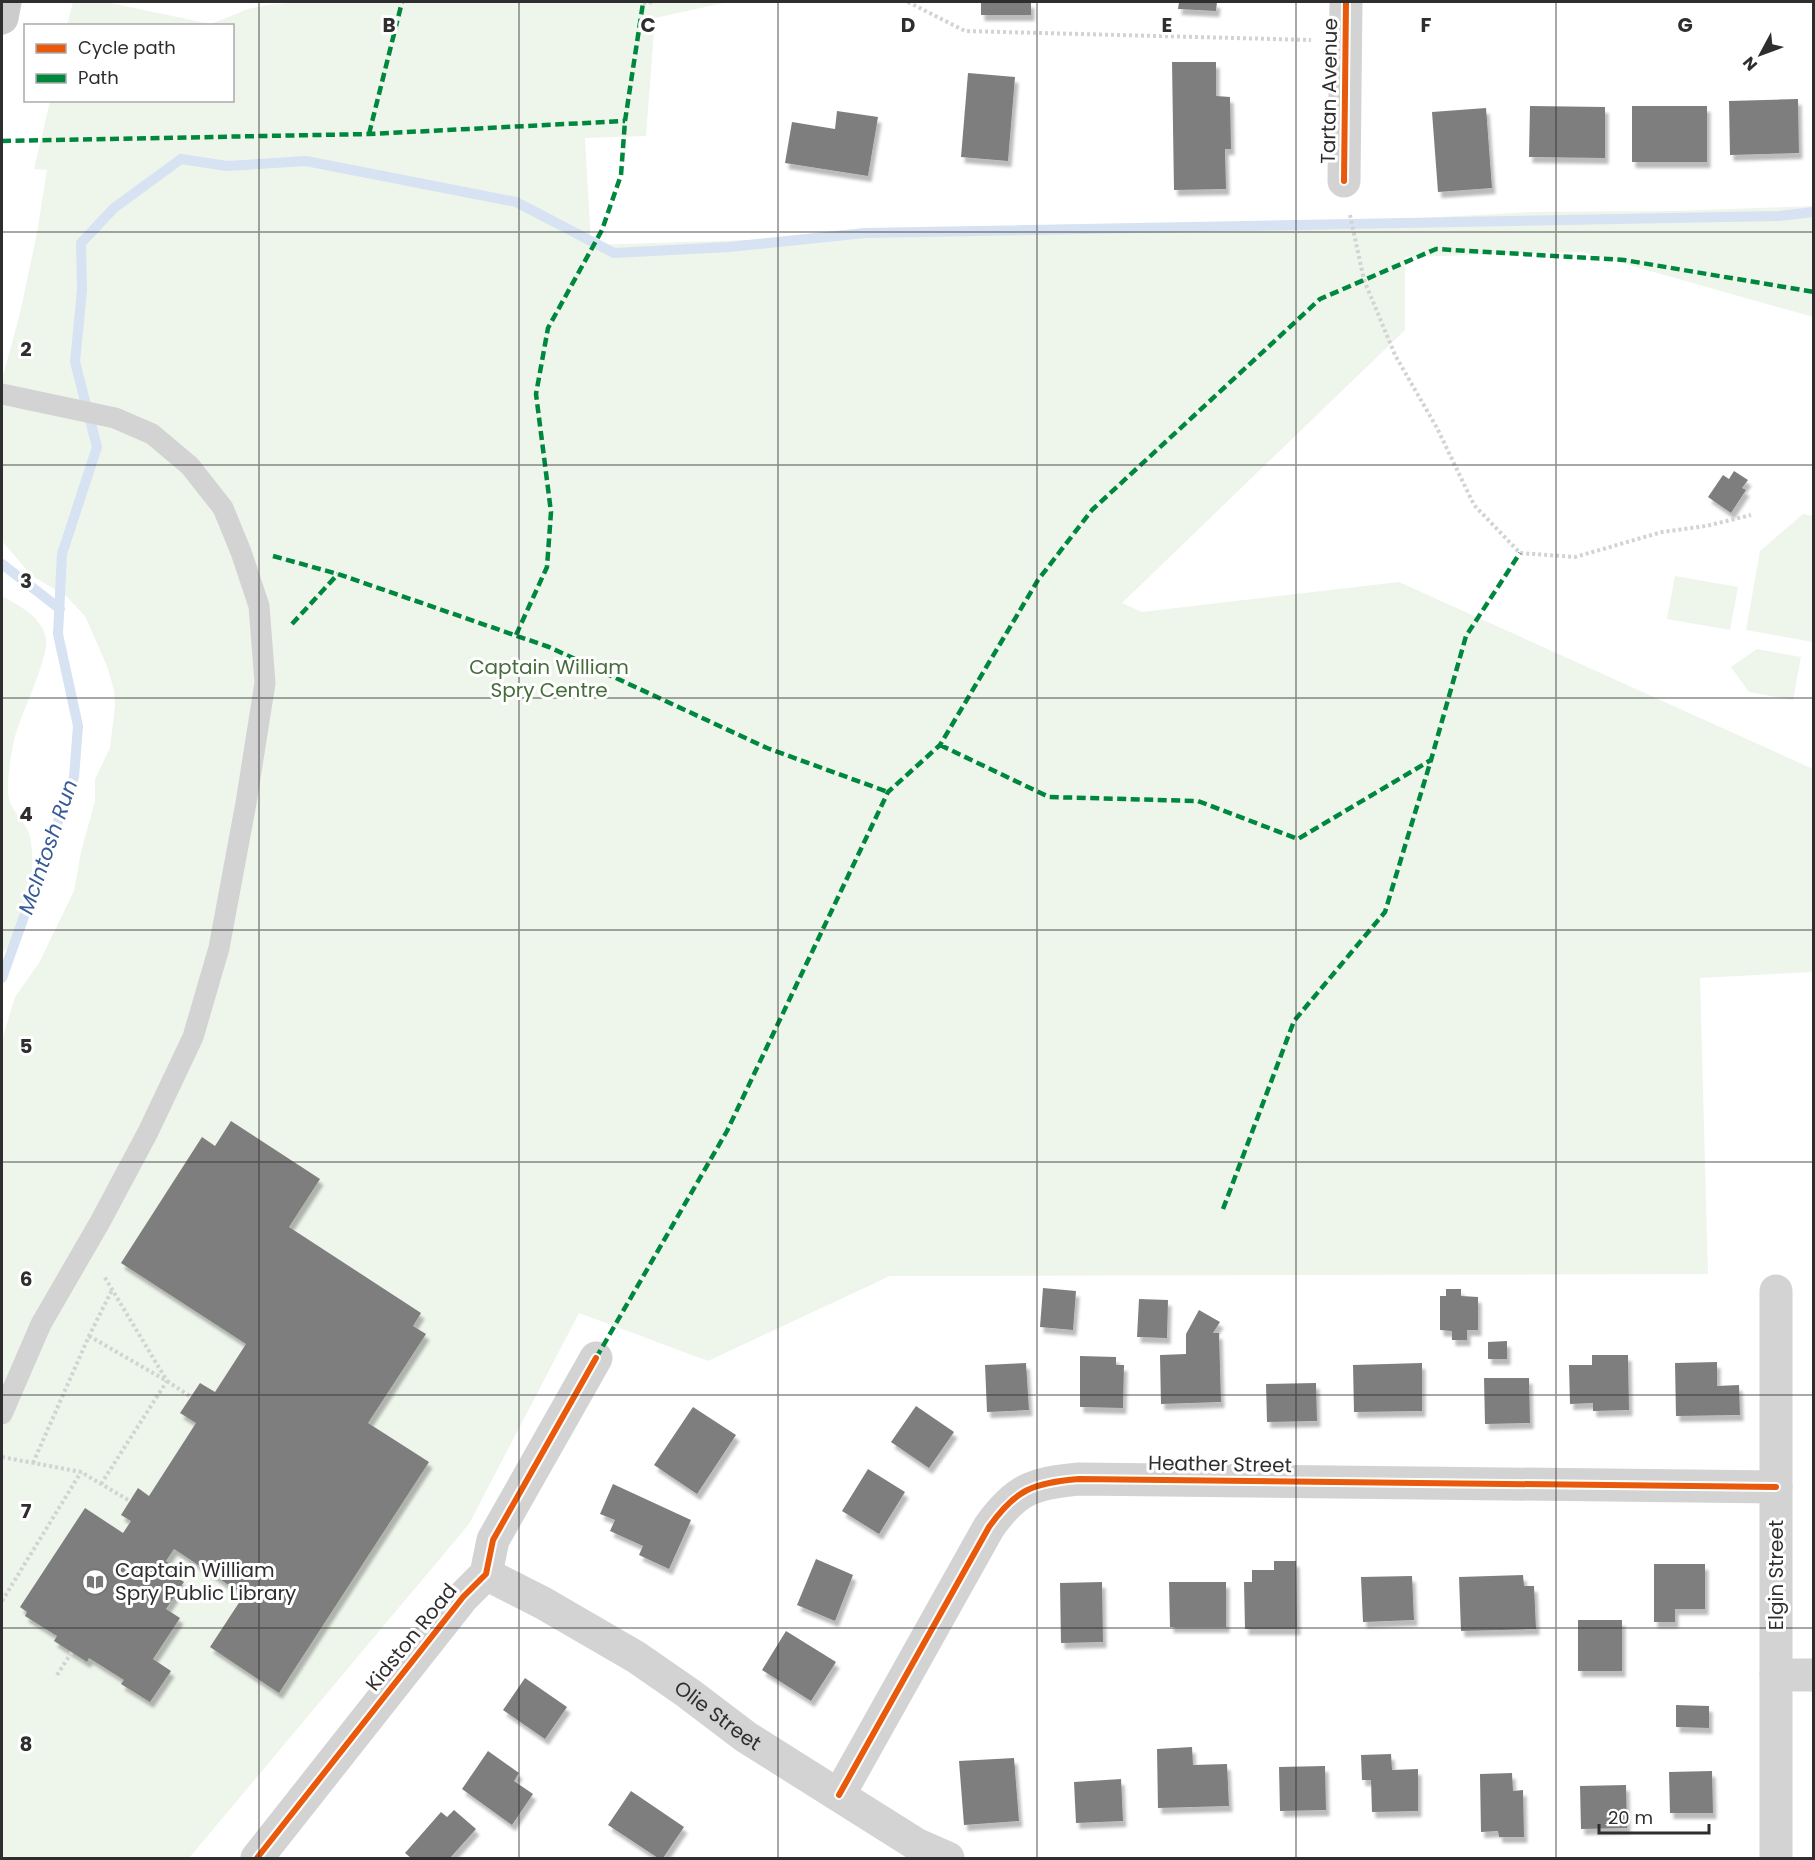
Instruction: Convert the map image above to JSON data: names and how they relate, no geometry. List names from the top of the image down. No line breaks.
{"streets":{"street":["Tartan Avenue","Heather Street","Elgin Street","Kidston Road","Olie Street"]},"crossings":[["Heather Street","Elgin Street"],["Heather Street","Olie Street"],["Kidston Road","Olie Street"]],"water":["McIntosh Run"],"parks":["Captain William Spry Centre"],"places":{"library":["Captain William Spry Public Library"]},"legend":["Cycle path","Path"],"scale_bar":"20 m","north":"bottom left","grid":{"columns":["B","C","D","E","F","G"],"rows":["2","3","4","5","6","7","8"]}}
